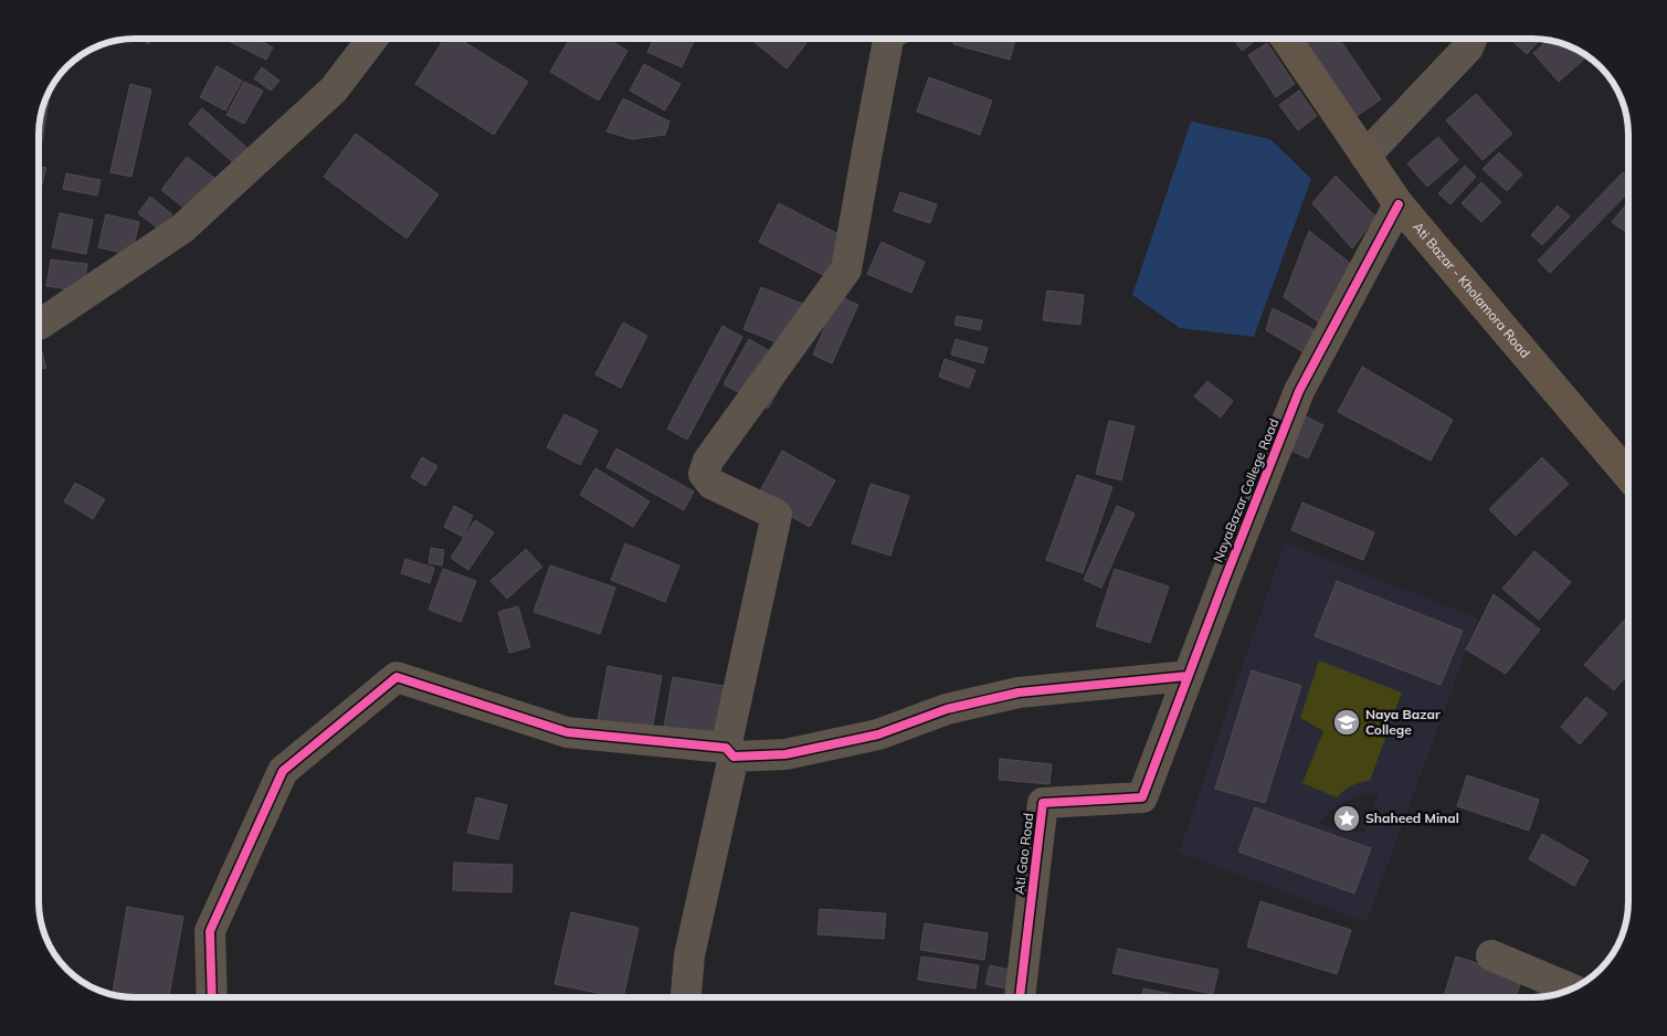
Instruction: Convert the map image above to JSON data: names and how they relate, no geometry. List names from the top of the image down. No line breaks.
{"streets":{"main road":["Ati Bazar - Kholamora Road"],"street":["NayaBazar College Road","Ati Gao Road"]},"crossings":[["Ati Bazar - Kholamora Road","NayaBazar College Road"],["NayaBazar College Road","Ati Gao Road"]],"places":{"school or university":["Naya Bazar College"],"place":["Shaheed Minal"]}}
